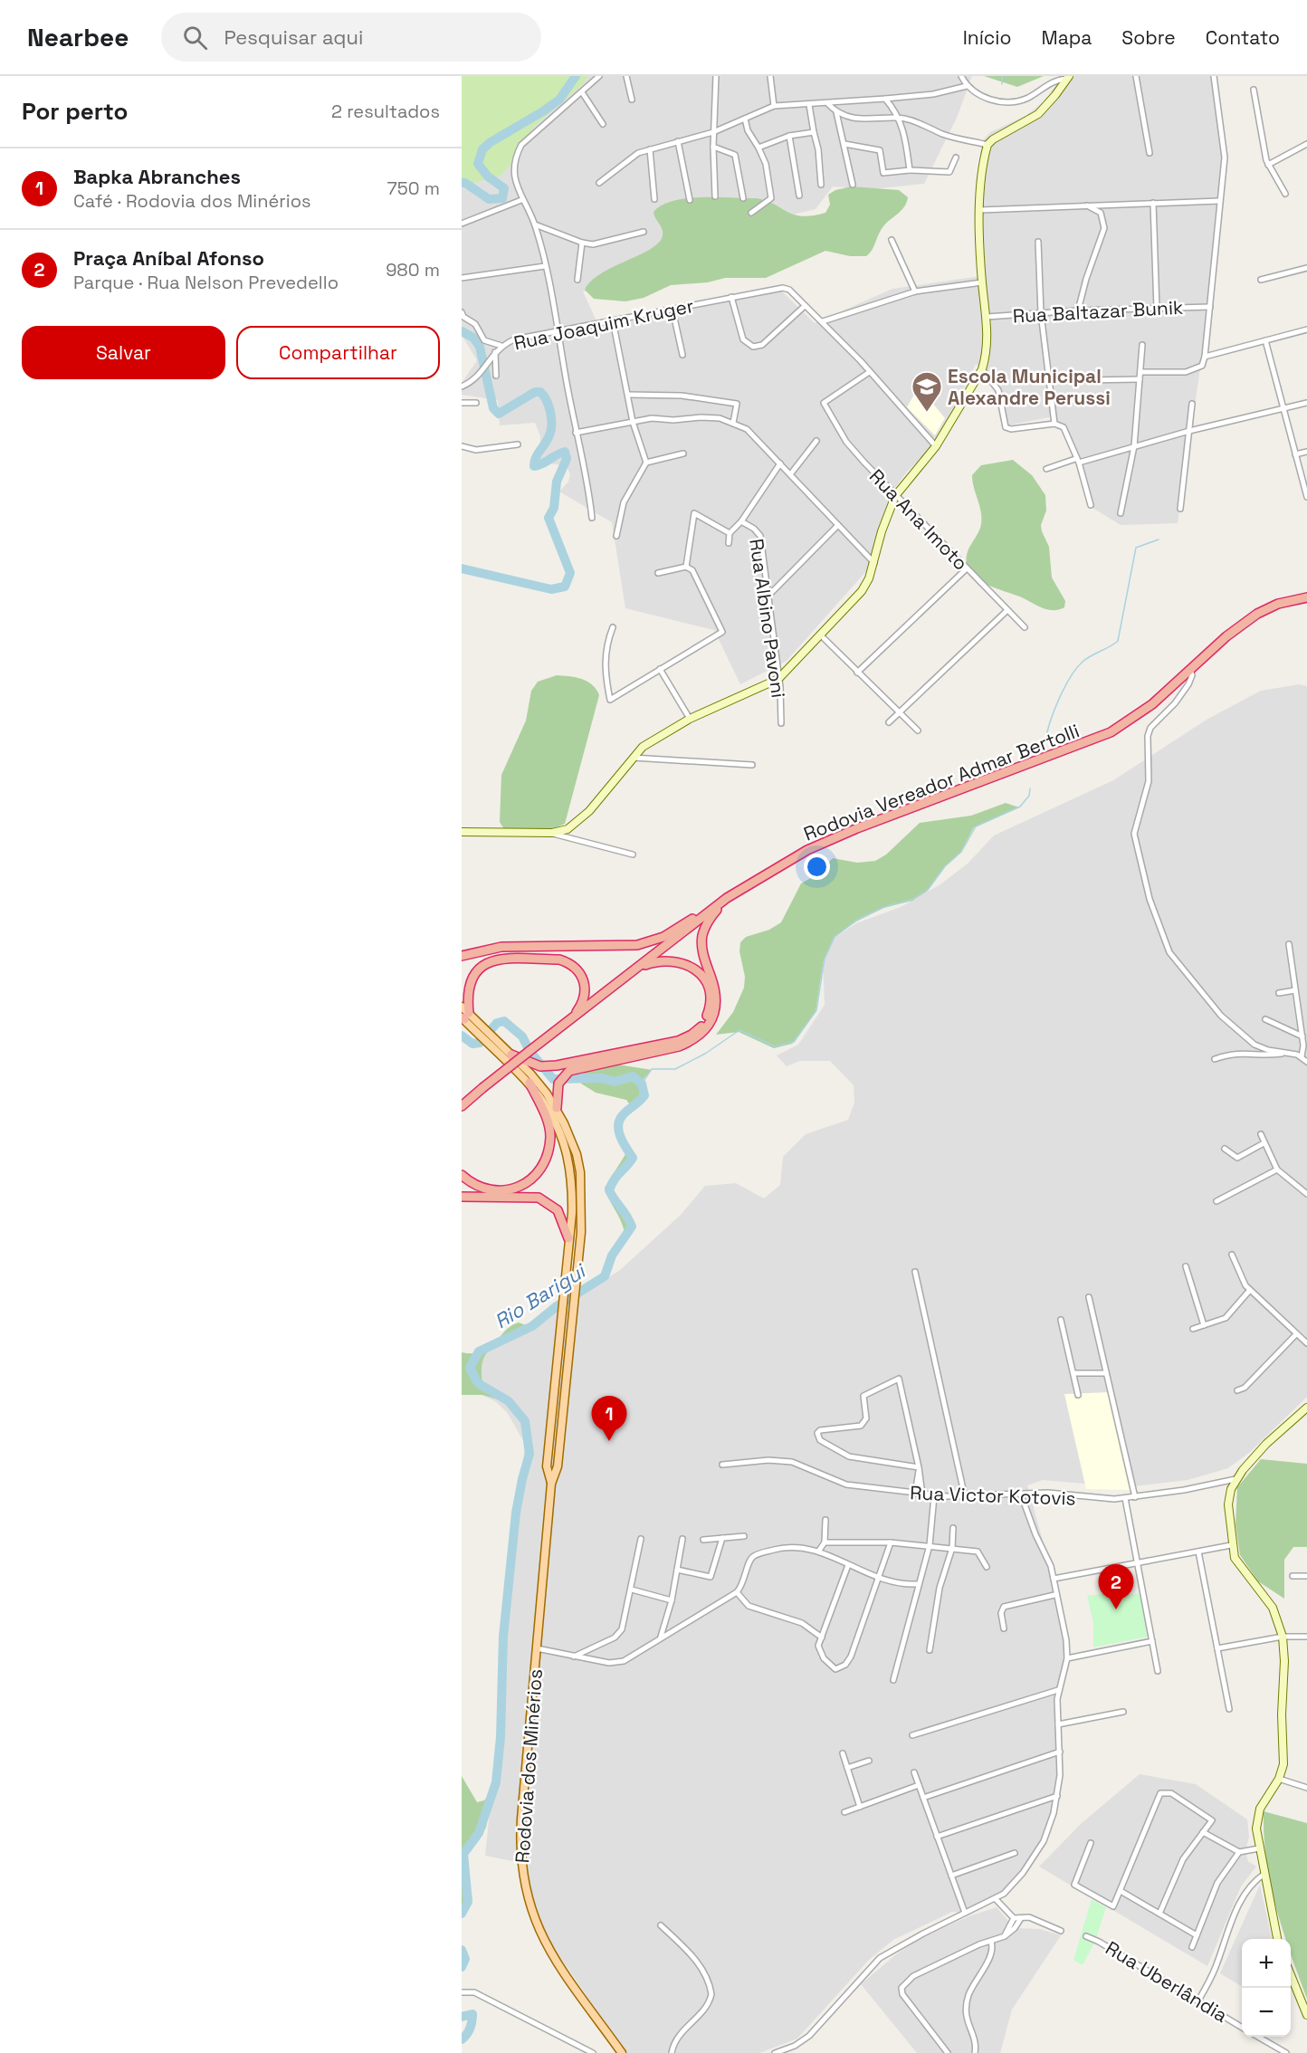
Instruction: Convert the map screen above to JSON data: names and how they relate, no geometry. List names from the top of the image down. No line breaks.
{"streets":{"highway":["Rodovia Vereador Admar Bertolli"],"main road":["Rodovia dos Minérios"],"street":["Rua Baltazar Bunik","Rua Joaquim Kruger","Rua Ana Imoto","Rua Albino Pavoni","Rua Victor Kotovis","Rua Uberlândia"]},"crossings":[["Rua Joaquim Kruger","Rua Ana Imoto"]],"water":["Rio Barigui"],"places":{"school or university":["Escola Municipal Alexandre Perussi"]},"page":{"header":"Nearbee","search":"Pesquisar aqui","nav":["Início","Mapa","Sobre","Contato"],"heading":["Por perto","2 resultados"],"list":[{"mark":"1","name":"Bapka Abranches","note":"Café · Rodovia dos Minérios","value":"750 m"},{"mark":"2","name":"Praça Aníbal Afonso","note":"Parque · Rua Nelson Prevedello","value":"980 m"}],"buttons":["Salvar","Compartilhar"],"pins":["1","2"],"map_buttons":["+","−"]}}
